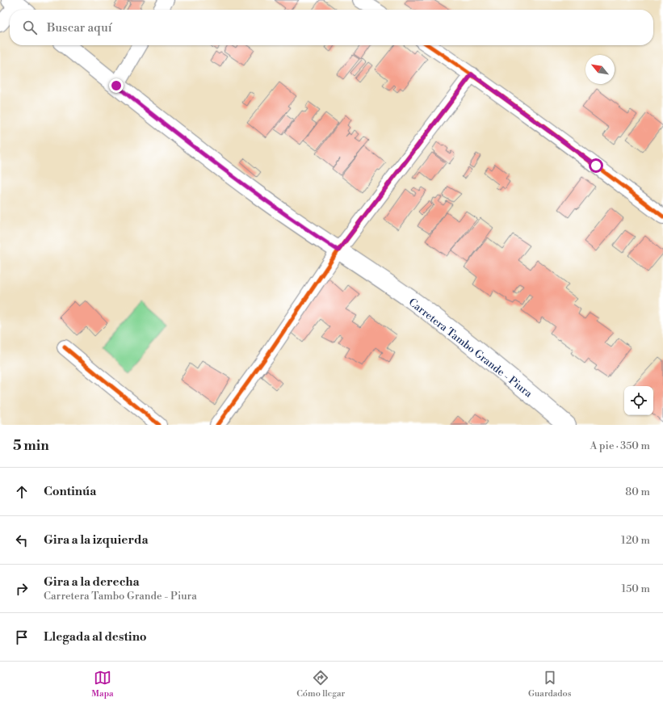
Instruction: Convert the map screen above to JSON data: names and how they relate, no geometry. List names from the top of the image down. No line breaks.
{"streets":{"main road":["Carretera Tambo Grande - Piura"]},"north":"top left","page":{"search":"Buscar aquí","heading":["5 min","A pie · 350 m"],"list":[["Continúa","80 m"],["Gira a la izquierda","120 m"],["Gira a la derecha","Carretera Tambo Grande - Piura","150 m"],"Llegada al destino"],"nav":["Mapa","Cómo llegar","Guardados"]}}
